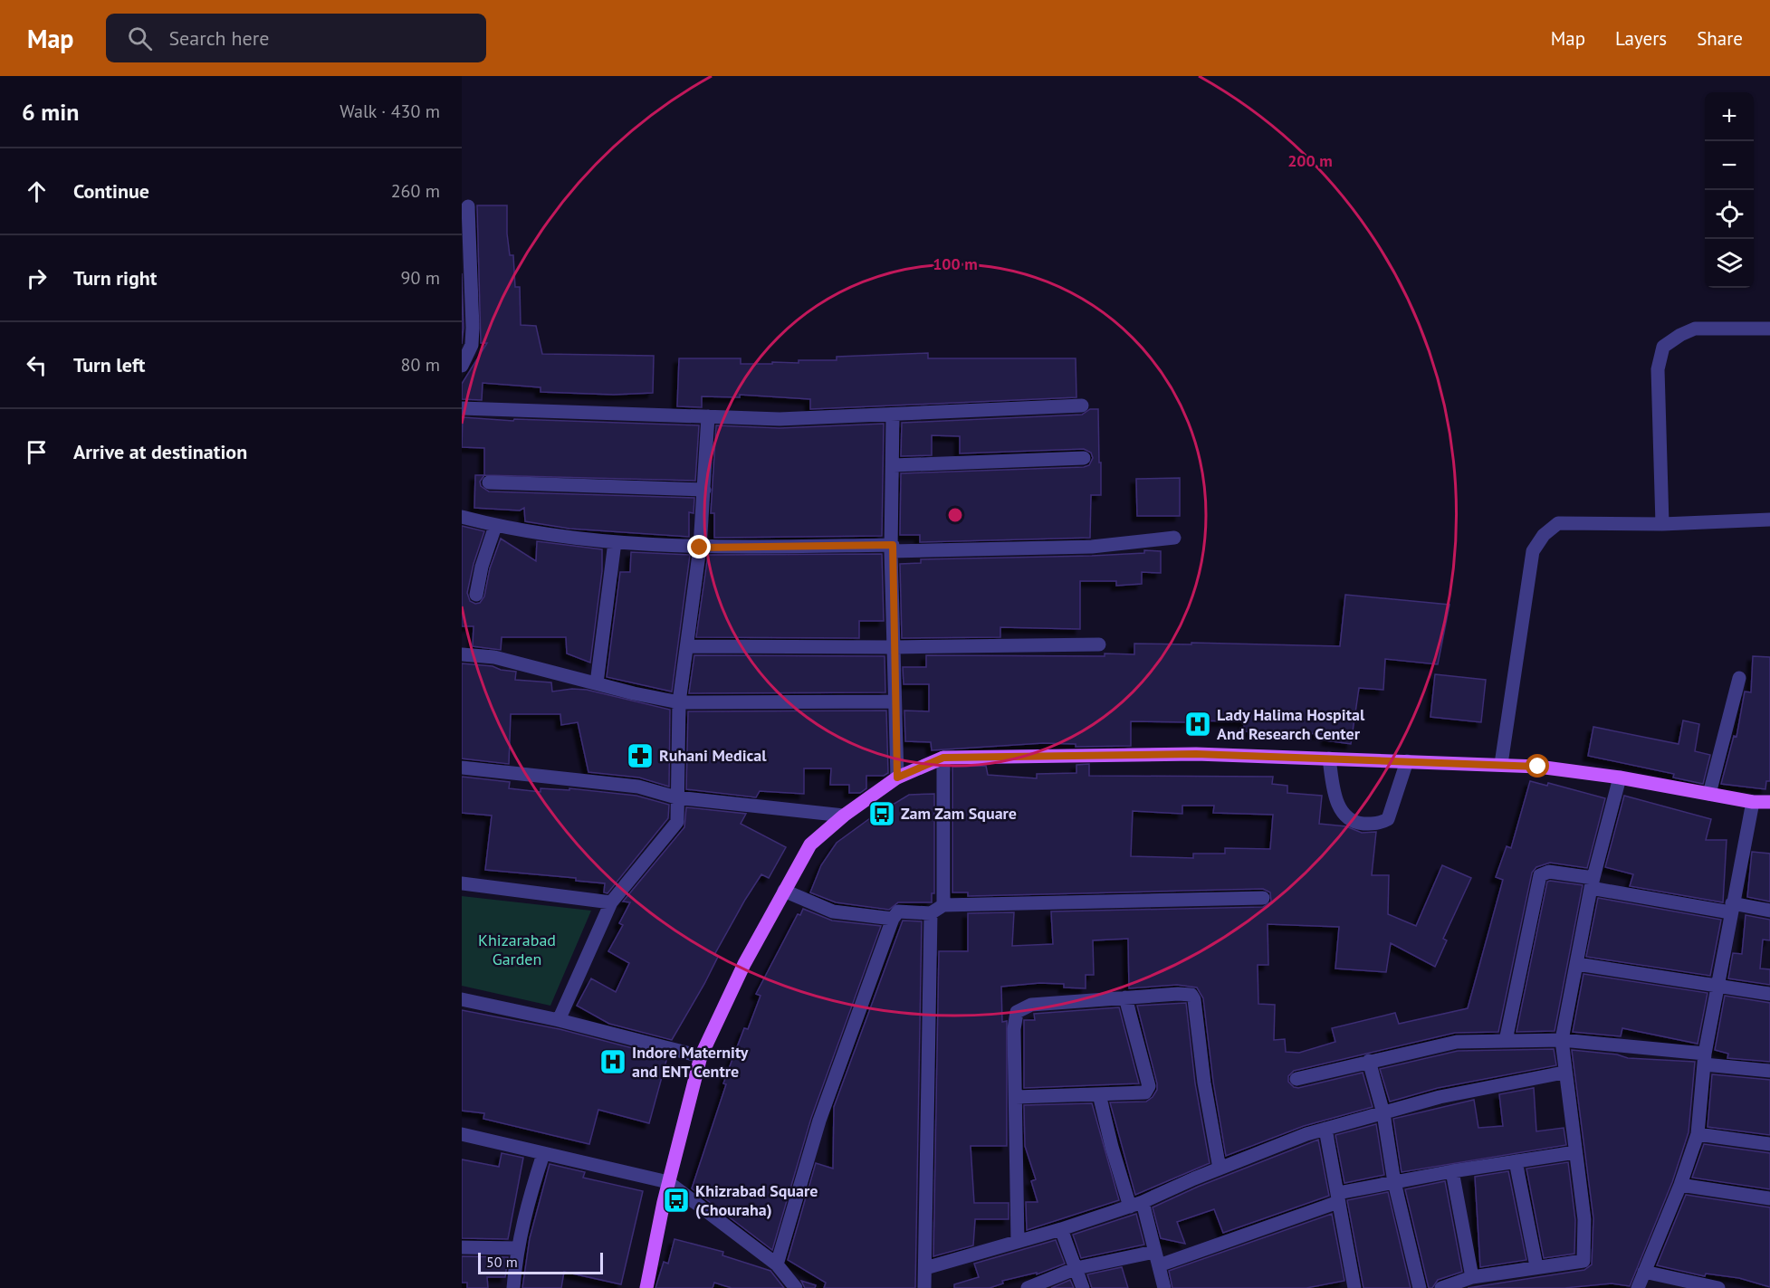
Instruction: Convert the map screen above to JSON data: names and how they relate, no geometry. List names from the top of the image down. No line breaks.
{"parks":["Khizarabad Garden"],"places":{"hospital":["Lady Halima Hospital And Research Center","Indore Maternity and ENT Centre"],"pharmacy":["Ruhani Medical"],"bus stop":["Zam Zam Square","Khizrabad Square (Chouraha)"]},"scale_bar":"50 m","page":{"header":"Map","search":"Search here","nav":["Map","Layers","Share"],"heading":["6 min","Walk · 430 m"],"map_buttons":["+","−"],"list":[["Continue","260 m"],["Turn right","90 m"],["Turn left","80 m"],"Arrive at destination"],"scale":"50 m"},"rings":["200 m","100 m"]}
